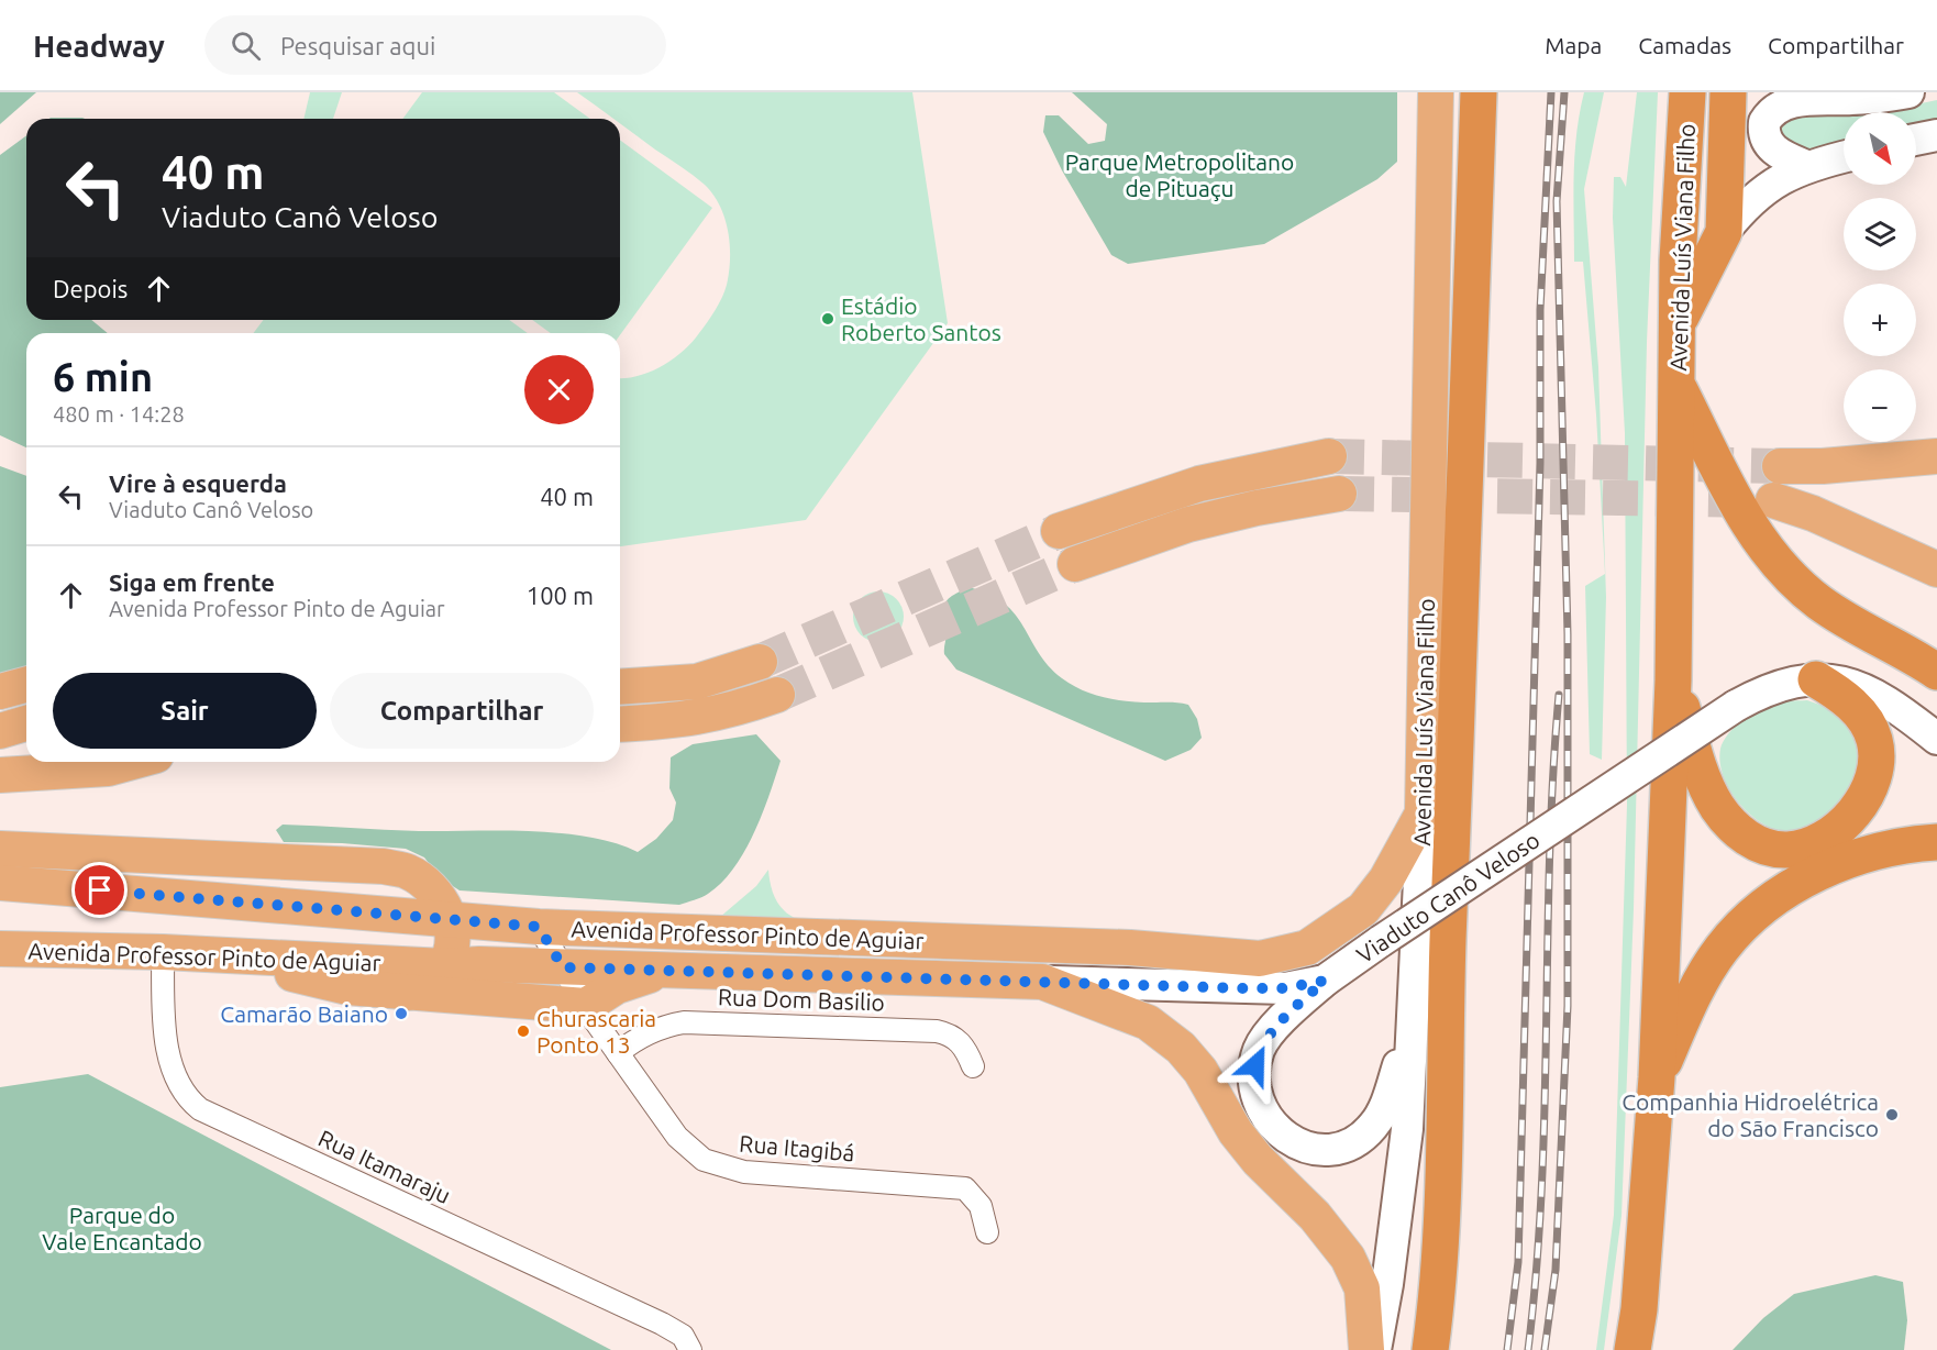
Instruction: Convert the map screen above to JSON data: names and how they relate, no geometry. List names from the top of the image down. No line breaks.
{"streets":{"highway":["Avenida Luís Viana Filho"],"main road":["Viaduto Canô Veloso","Avenida Professor Pinto de Aguiar"],"street":["Rua Dom Basilio","Rua Itagibá","Rua Itamaraju"]},"crossings":[["Avenida Luís Viana Filho","Avenida Professor Pinto de Aguiar"],["Viaduto Canô Veloso","Avenida Professor Pinto de Aguiar"],["Avenida Professor Pinto de Aguiar","Rua Itagibá"],["Avenida Professor Pinto de Aguiar","Rua Itamaraju"],["Rua Dom Basilio","Rua Itagibá"]],"parks":["Parque Metropolitano de Pituaçu","Parque do Vale Encantado"],"places":["Estádio Roberto Santos","Camarão Baiano","Churascaria Ponto 13","Companhia Hidroelétrica do São Francisco"],"north":"bottom right","page":{"header":"Headway","search":"Pesquisar aqui","nav":["Mapa","Camadas","Compartilhar"],"map_buttons":["+","−"],"turn":["40 m","Viaduto Canô Veloso"],"then":"Depois","heading":["6 min","480 m · 14:28"],"list":[{"name":"Vire à esquerda","note":"Viaduto Canô Veloso","value":"40 m"},{"name":"Siga em frente","note":"Avenida Professor Pinto de Aguiar","value":"100 m"}],"buttons":["Sair","Compartilhar"]}}
